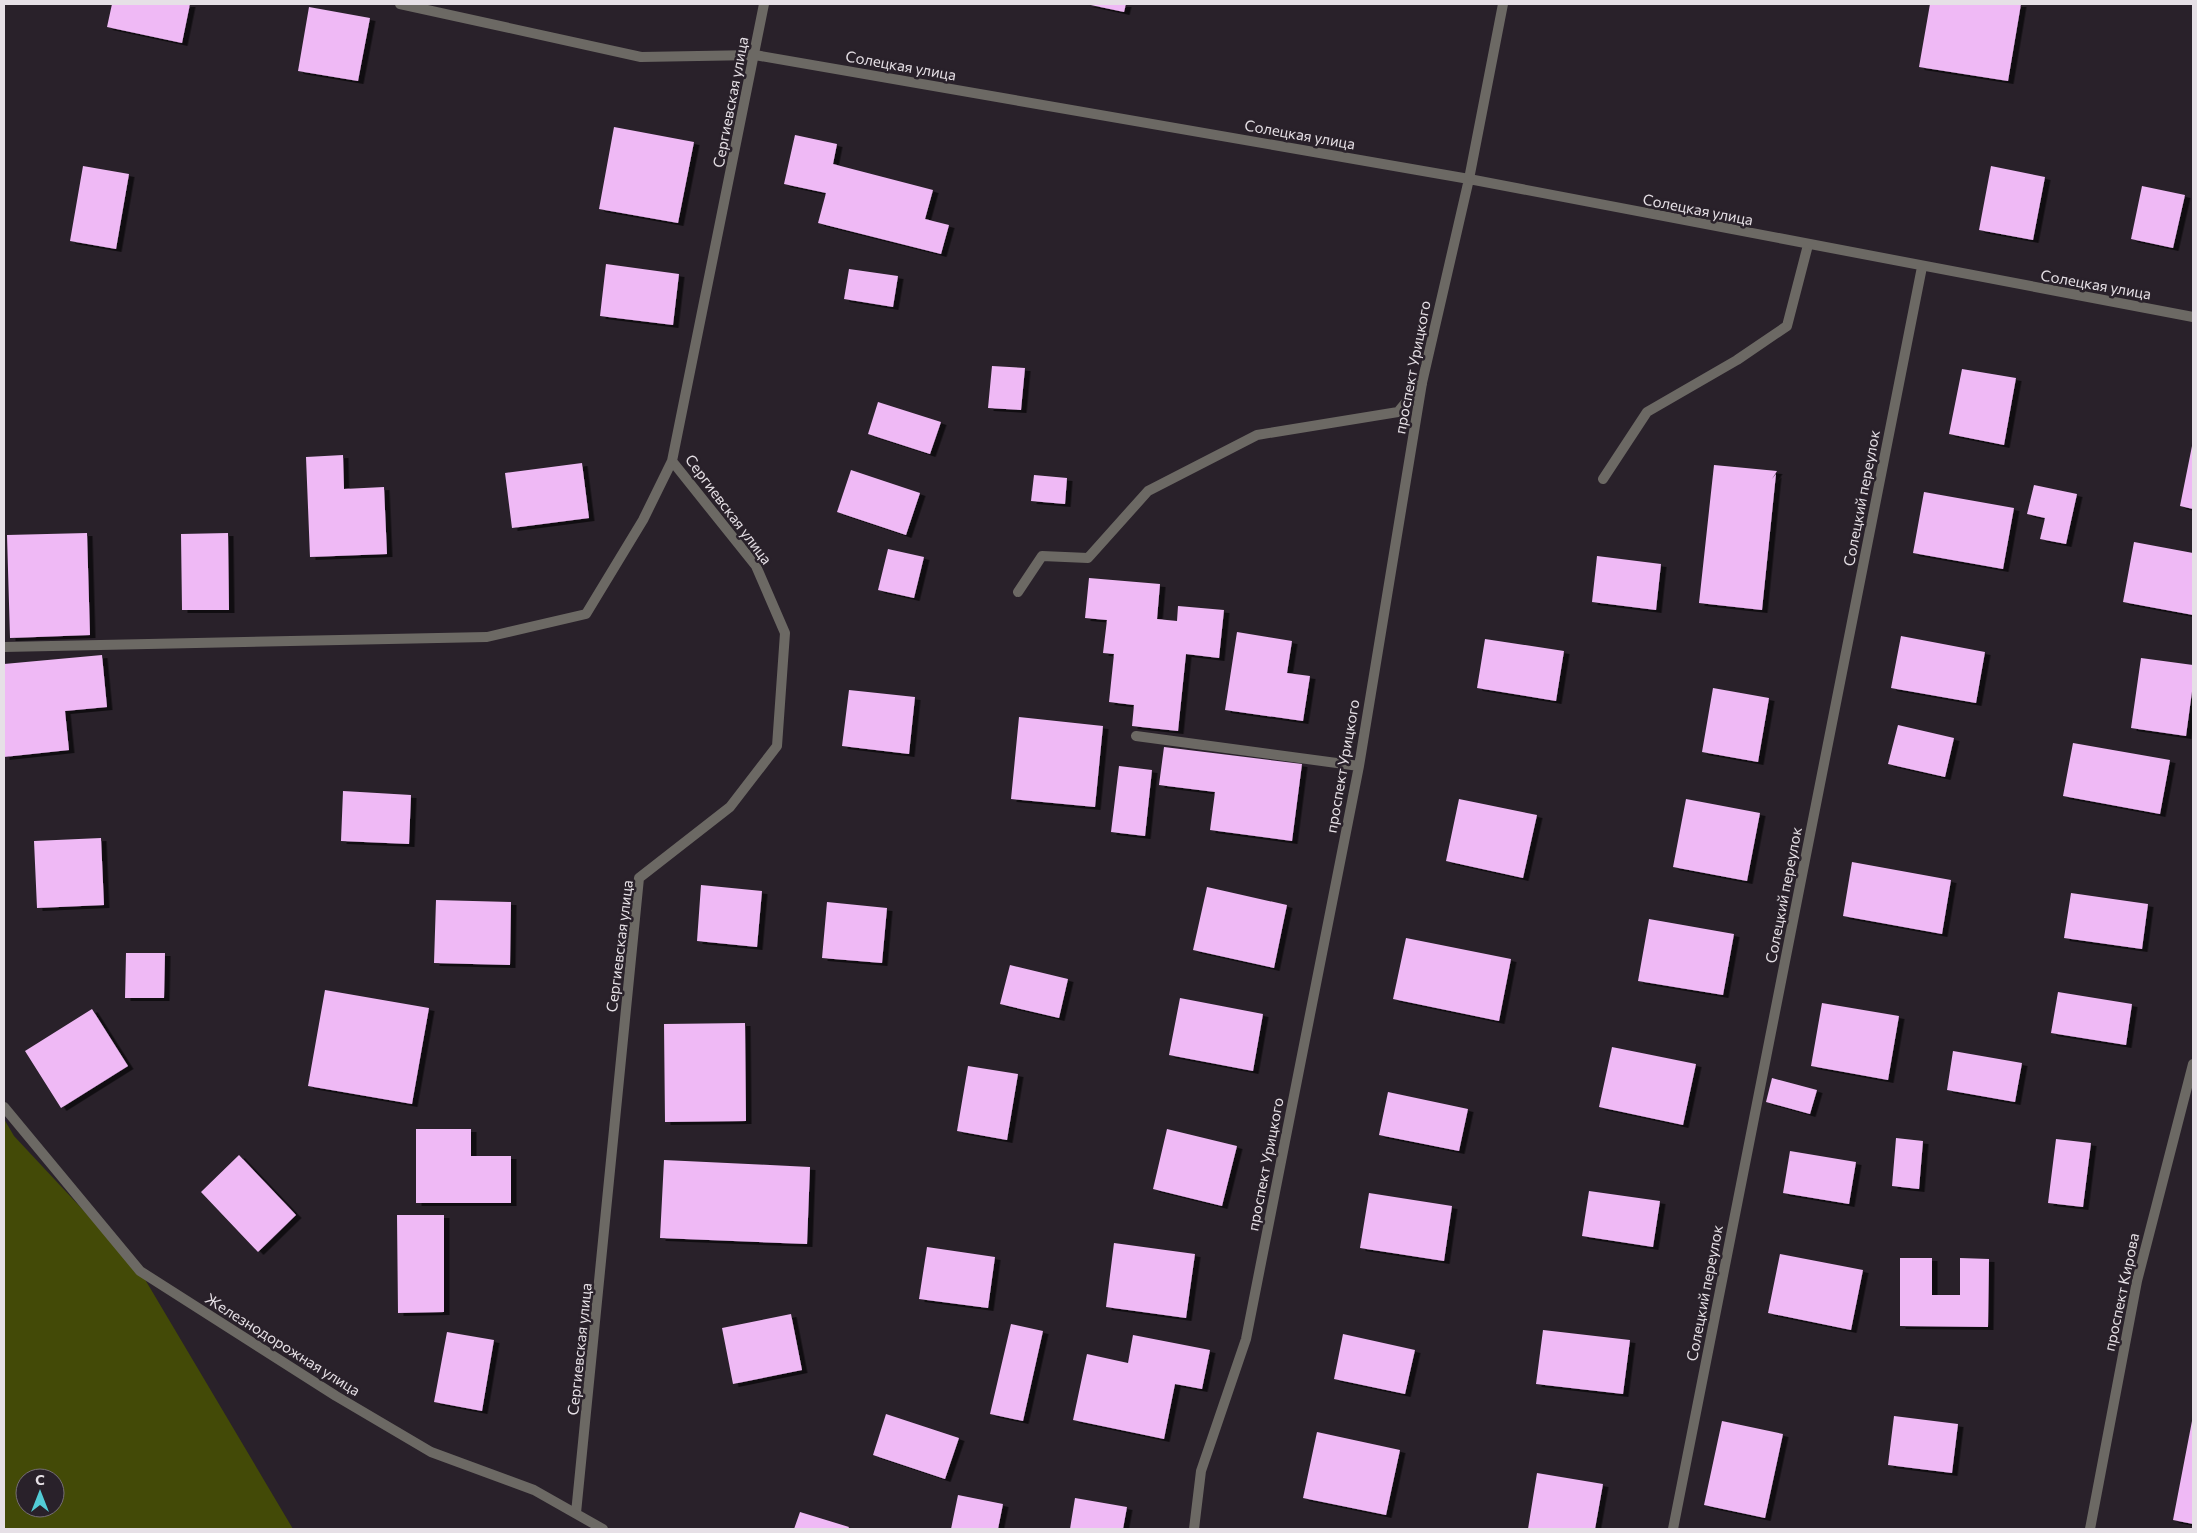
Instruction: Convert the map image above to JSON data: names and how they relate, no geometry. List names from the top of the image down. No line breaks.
{"streets":{"street":["Солецкая улица","Сергиевская улица","проспект Урицкого","Солецкий переулок","проспект Кирова","Железнодорожная улица"]},"crossings":[["Солецкая улица","Сергиевская улица"],["Солецкая улица","проспект Урицкого"],["Солецкая улица","Солецкий переулок"],["Сергиевская улица","Железнодорожная улица"]],"north":"top"}
